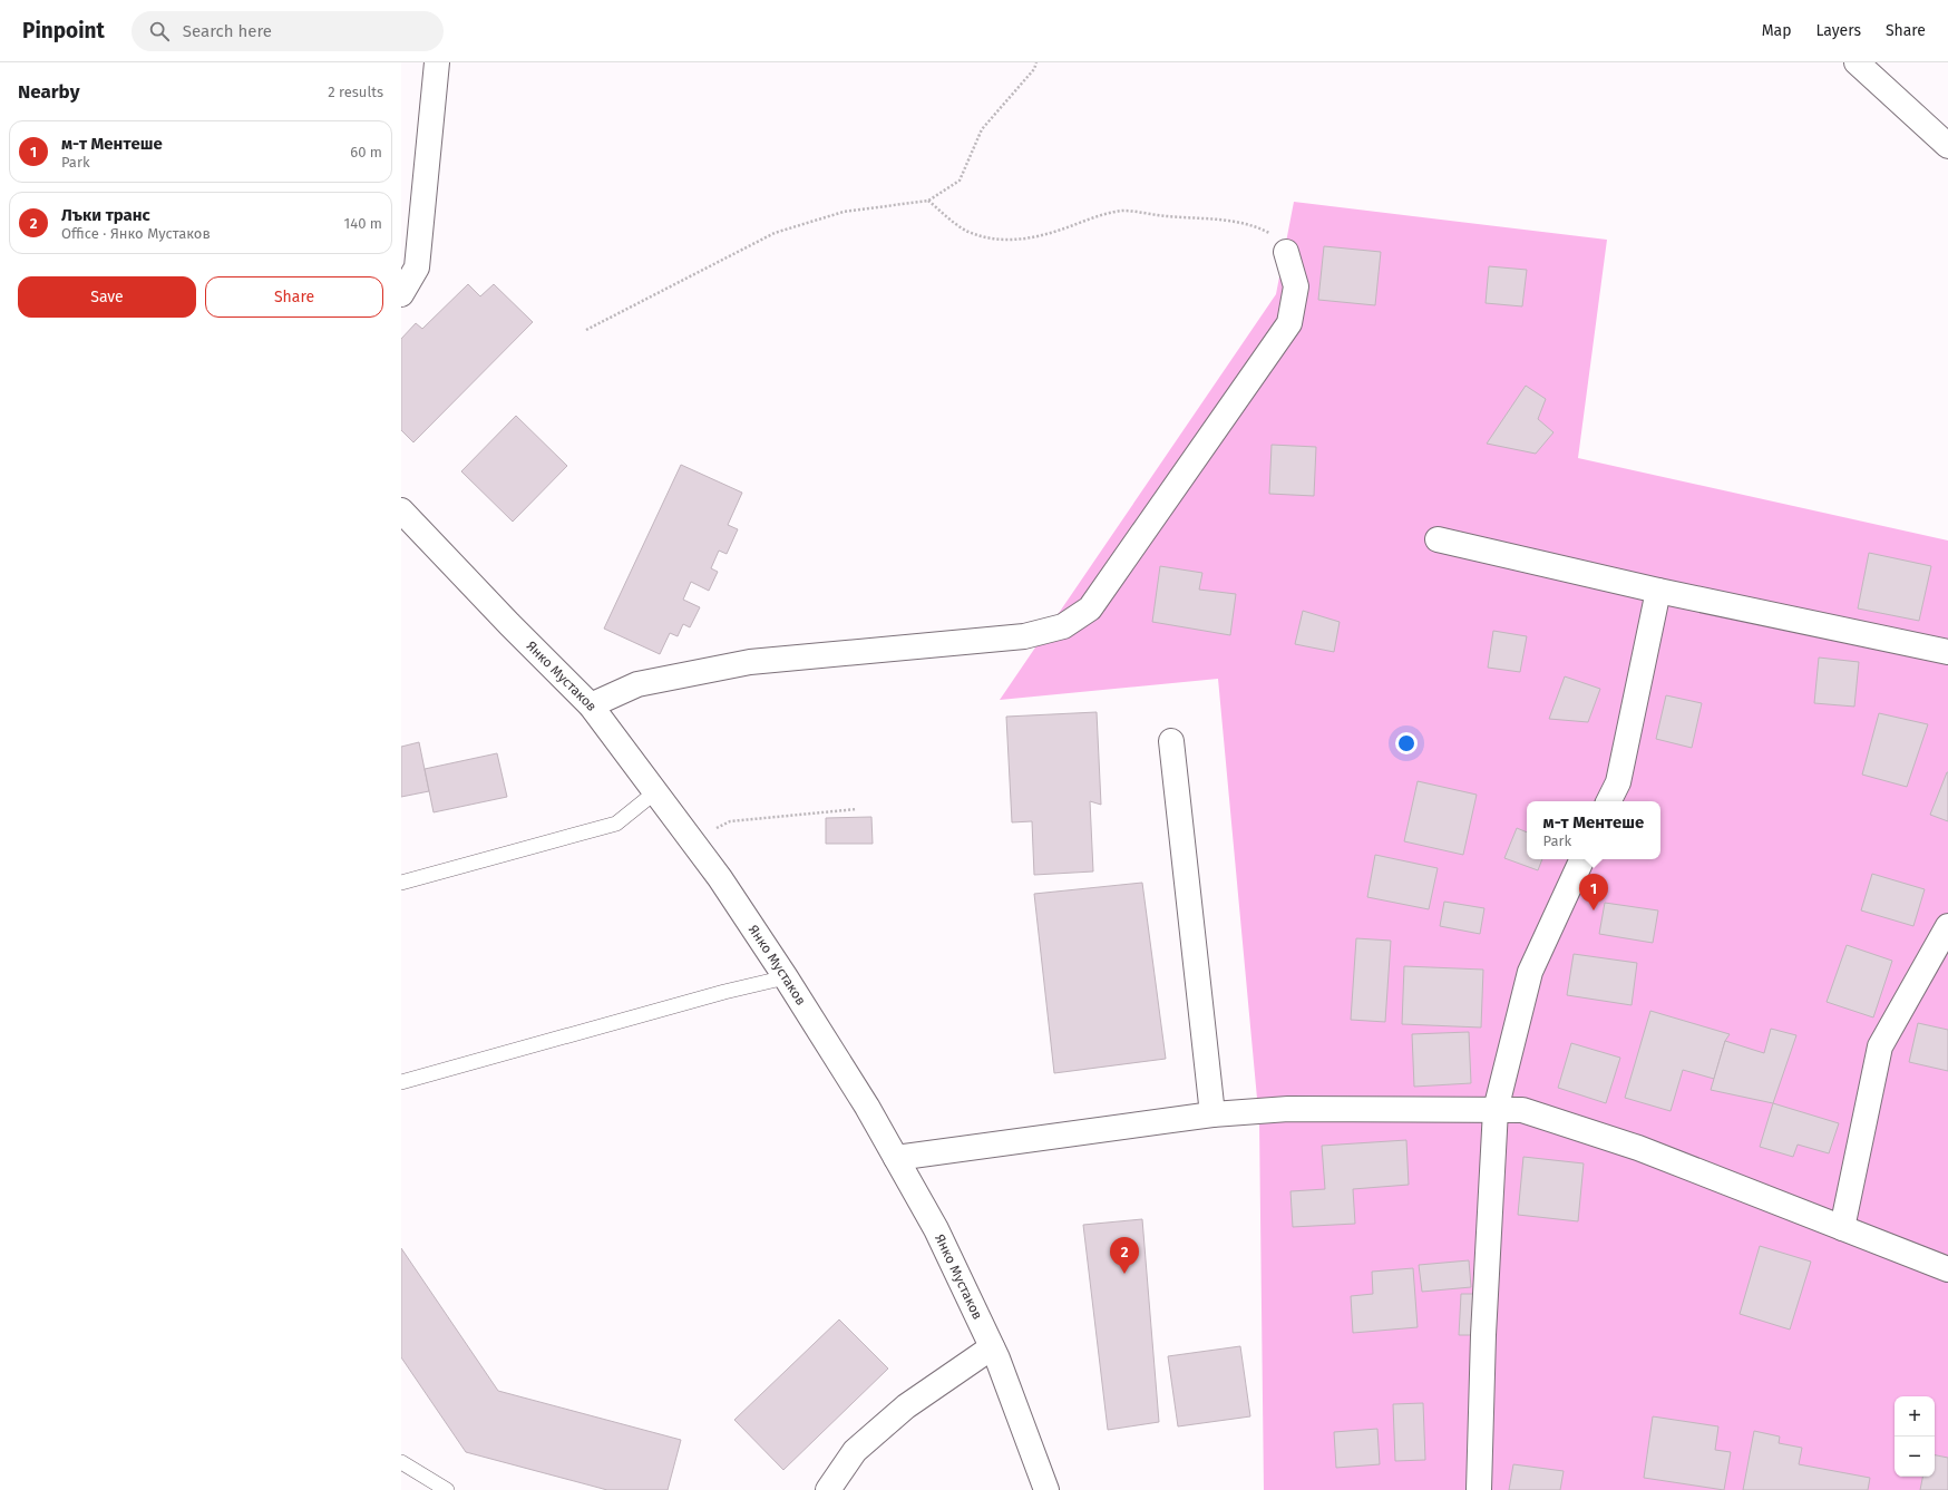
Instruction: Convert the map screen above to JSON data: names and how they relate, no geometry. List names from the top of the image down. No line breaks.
{"streets":{"street":["Янко Мустаков"]},"page":{"header":"Pinpoint","search":"Search here","nav":["Map","Layers","Share"],"heading":["Nearby","2 results"],"list":[{"mark":"1","name":"м-т Ментeше","note":"Park","value":"60 m"},{"mark":"2","name":"Лъки транс","note":"Office · Янко Мустаков","value":"140 m"}],"buttons":["Save","Share"],"popup":["м-т Ментeше","Park"],"pins":["1","2"],"map_buttons":["+","−"]}}
